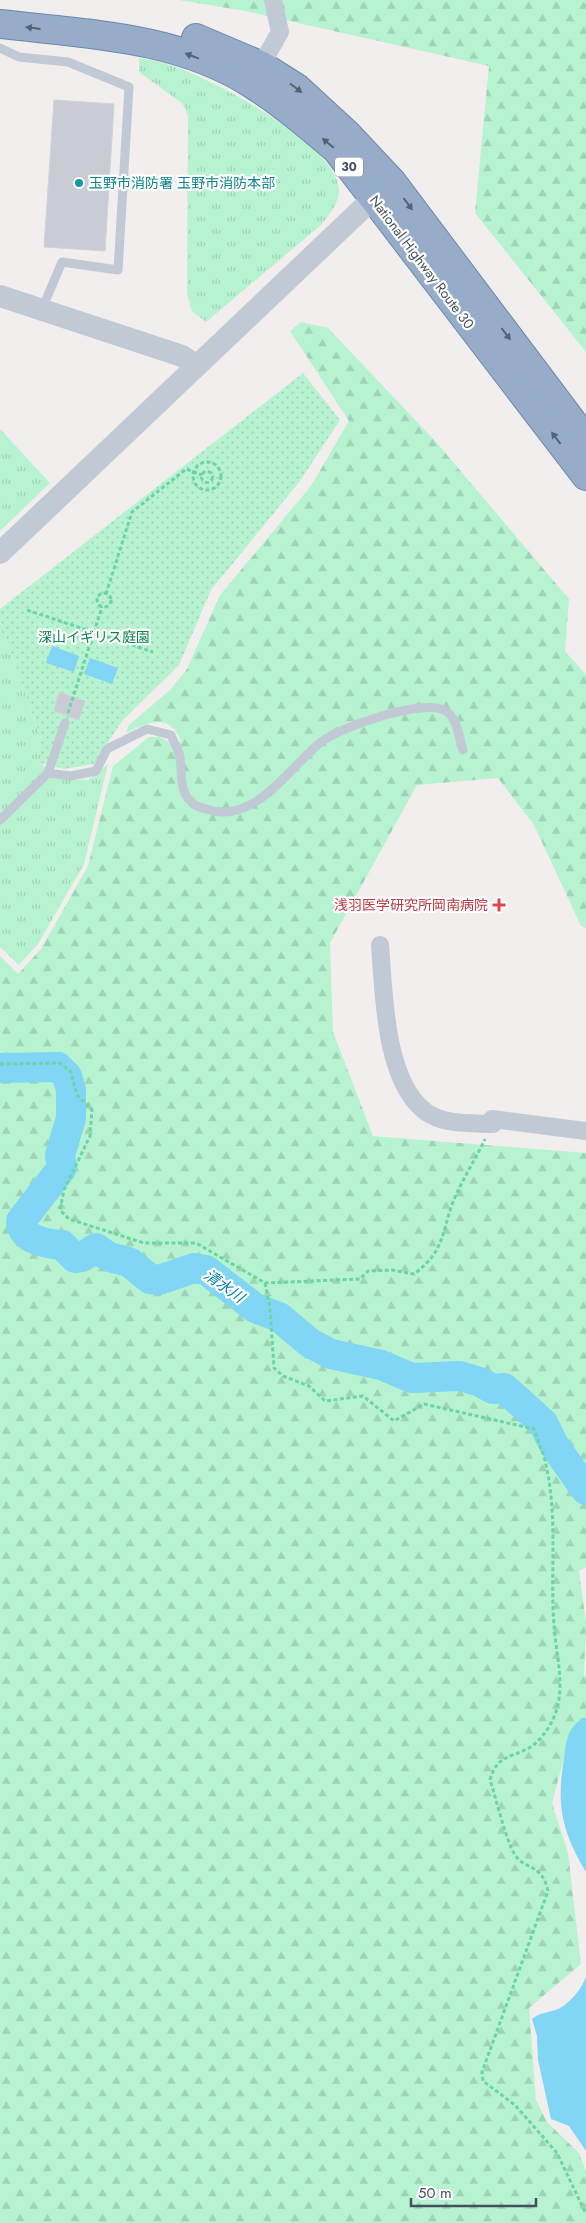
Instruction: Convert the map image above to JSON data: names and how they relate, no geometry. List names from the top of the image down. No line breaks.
{"streets":{"highway":["30","National Highway Route 30"]},"water":["清水川"],"parks":["深山イギリス庭園"],"places":{"other":["玉野市消防署 玉野市消防本部"],"health":["浅羽医学研究所岡南病院"]},"scale_bar":"50 m"}
